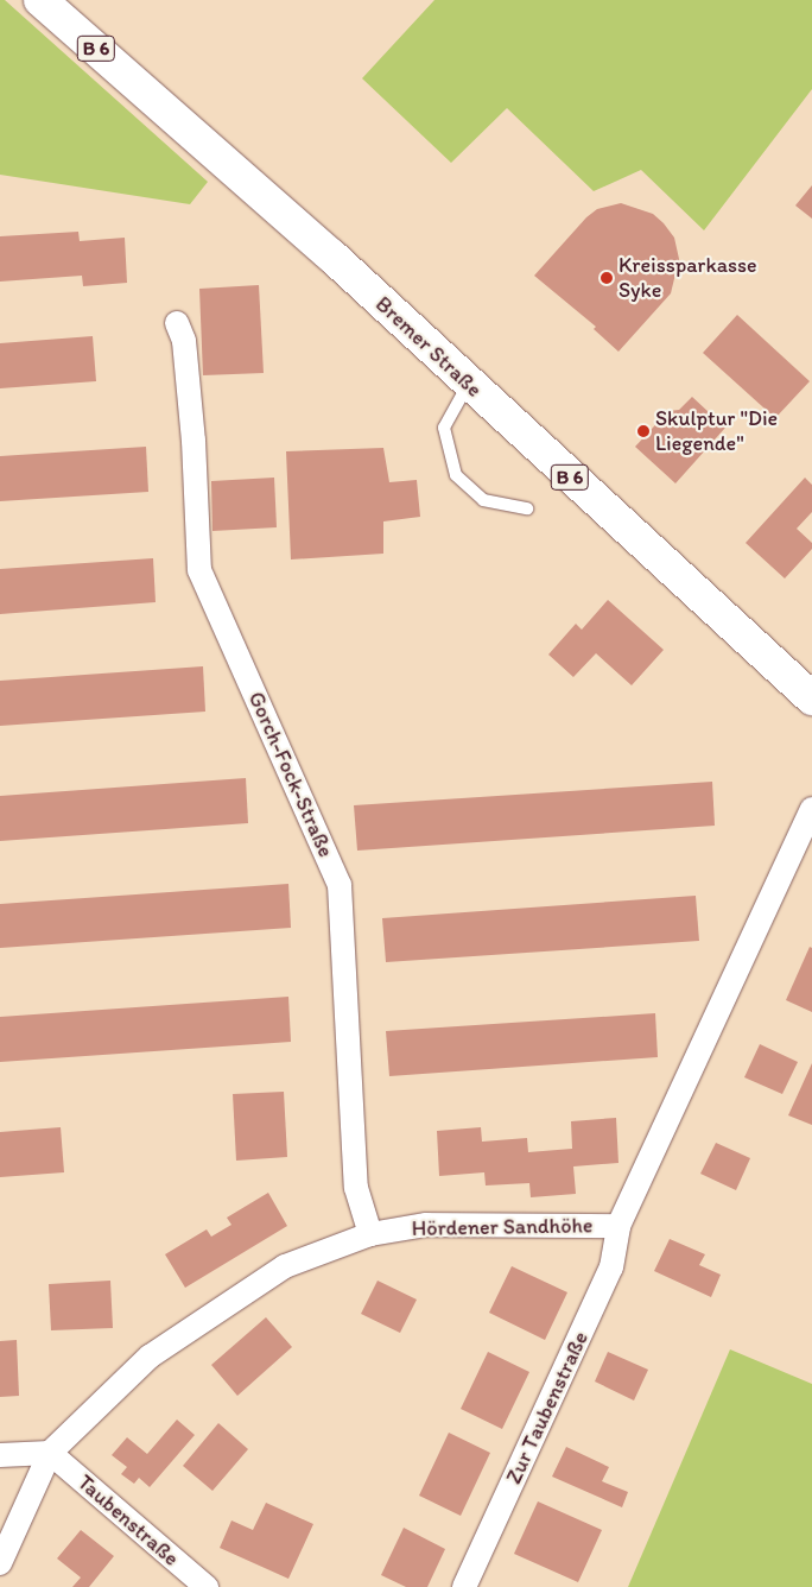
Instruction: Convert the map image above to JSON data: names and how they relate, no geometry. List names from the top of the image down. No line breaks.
{"streets":{"main road":["B 6","Bremer Straße"],"street":["Gorch-Fock-Straße","Hördener Sandhöhe","Zur Taubenstraße","Taubenstraße"]},"crossings":[["Gorch-Fock-Straße","Hördener Sandhöhe"],["Hördener Sandhöhe","Zur Taubenstraße"],["Hördener Sandhöhe","Taubenstraße"]],"places":["Kreissparkasse Syke","Skulptur \"Die Liegende\""]}
